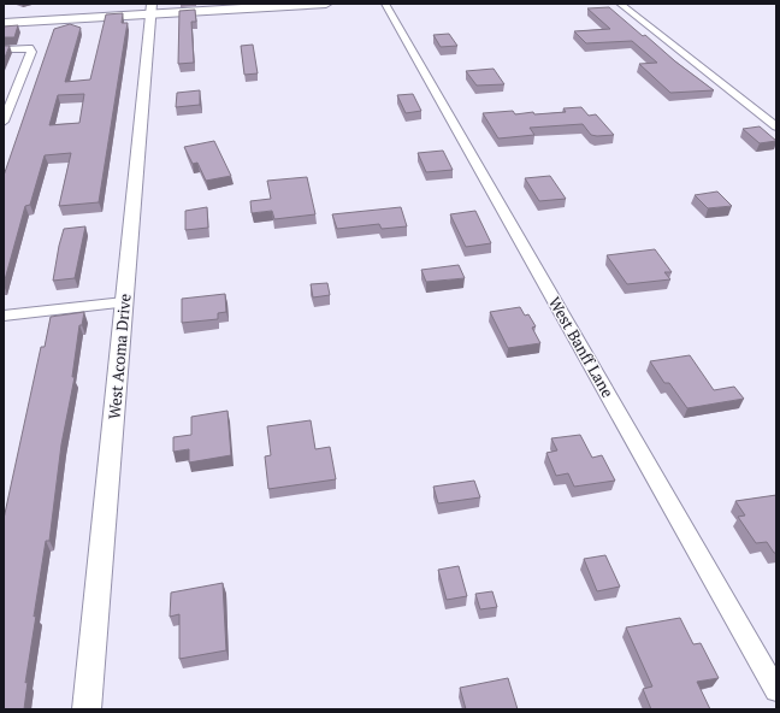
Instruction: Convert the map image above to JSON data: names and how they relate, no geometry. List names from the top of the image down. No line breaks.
{"streets":{"street":["West Banff Lane","West Acoma Drive"]}}
